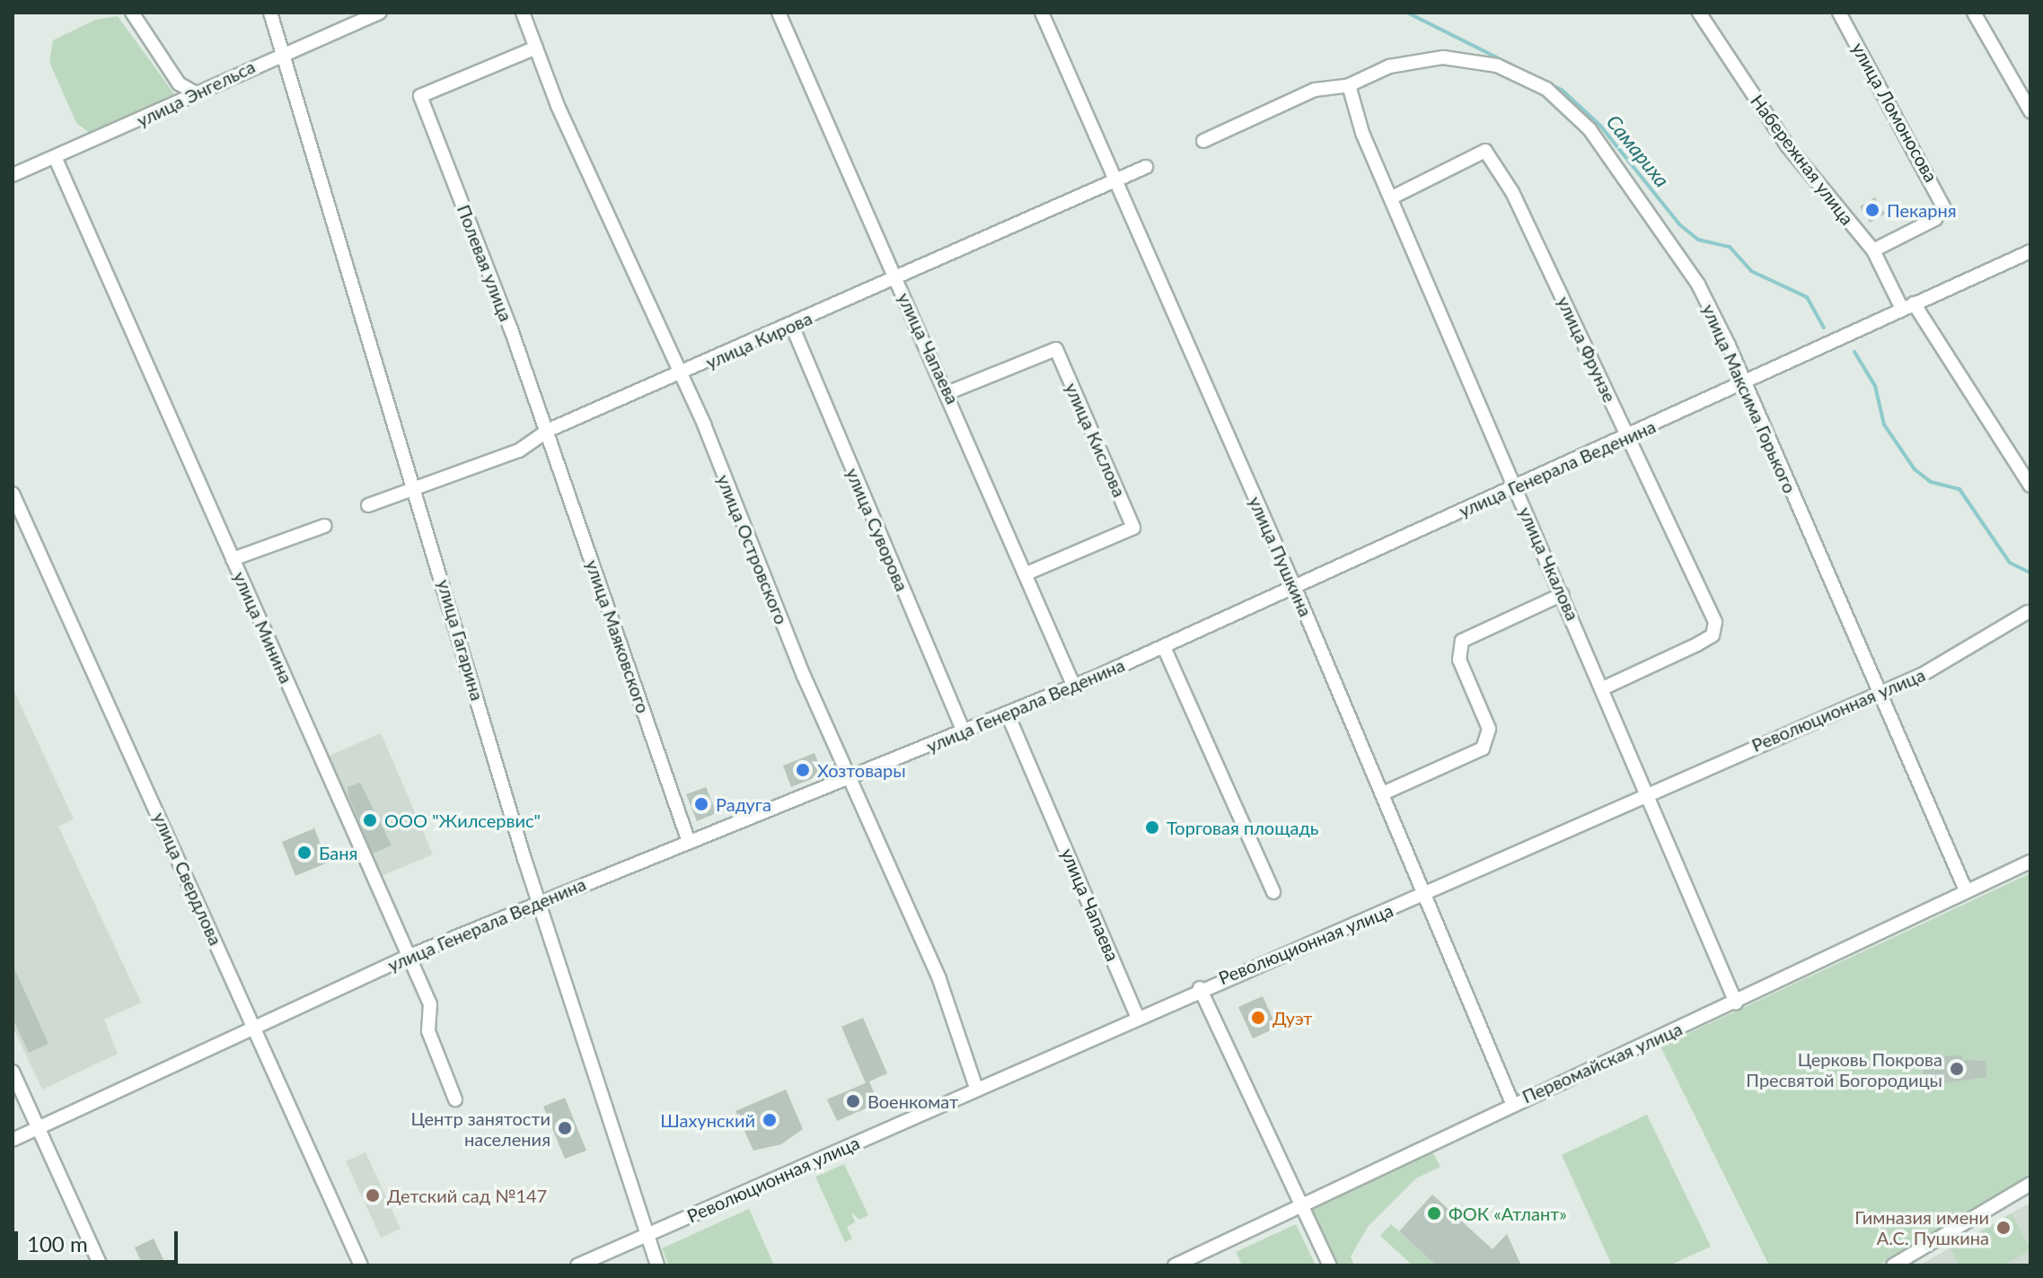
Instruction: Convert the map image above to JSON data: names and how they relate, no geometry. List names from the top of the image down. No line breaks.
{"streets":{"street":["улица Энгельса","улица Ломоносова","Набережная улица","Полевая улица","улица Кирова","улица Чапаева","улица Фрунзе","улица Максима Горького","улица Кислова","улица Генерала Веденина","улица Суворова","улица Островского","улица Пушкина","улица Чкалова","улица Минина","улица Маяковского","улица Гагарина","Революционная улица","улица Свердлова","Первомайская улица"]},"crossings":[["улица Энгельса","улица Минина"],["улица Энгельса","улица Гагарина"],["улица Ломоносова","Набережная улица"],["Набережная улица","улица Генерала Веденина"],["Полевая улица","улица Кирова"],["Полевая улица","улица Островского"],["Полевая улица","улица Маяковского"],["улица Кирова","улица Чапаева"],["улица Кирова","улица Суворова"],["улица Кирова","улица Островского"],["улица Кирова","улица Пушкина"],["улица Кирова","улица Маяковского"],["улица Кирова","улица Гагарина"],["улица Чапаева","улица Кислова"],["улица Чапаева","улица Генерала Веденина"],["улица Чапаева","Революционная улица"],["улица Фрунзе","улица Генерала Веденина"],["улица Фрунзе","улица Чкалова"],["улица Максима Горького","улица Генерала Веденина"],["улица Максима Горького","улица Чкалова"],["улица Максима Горького","Революционная улица"],["улица Максима Горького","Первомайская улица"],["улица Генерала Веденина","улица Суворова"],["улица Генерала Веденина","улица Островского"],["улица Генерала Веденина","улица Пушкина"],["улица Генерала Веденина","улица Чкалова"],["улица Генерала Веденина","улица Минина"],["улица Генерала Веденина","улица Маяковского"],["улица Генерала Веденина","улица Гагарина"],["улица Генерала Веденина","улица Свердлова"],["улица Островского","Революционная улица"],["улица Пушкина","Революционная улица"],["улица Пушкина","Первомайская улица"],["улица Чкалова","Революционная улица"],["улица Чкалова","Первомайская улица"],["улица Гагарина","Революционная улица"]],"water":["Самариха"],"places":["Пекарня","Хозтовары","Радуга","ООО \"Жилсервис\"","Торговая площадь","Баня","Дуэт","Церковь Покрова Пресвятой Богородицы","Военкомат","Шахунский","Центр занятости населения","Детский сад №147","ФОК «Атлант»","Гимназия имени А.С. Пушкина"],"scale_bar":"100 m"}
